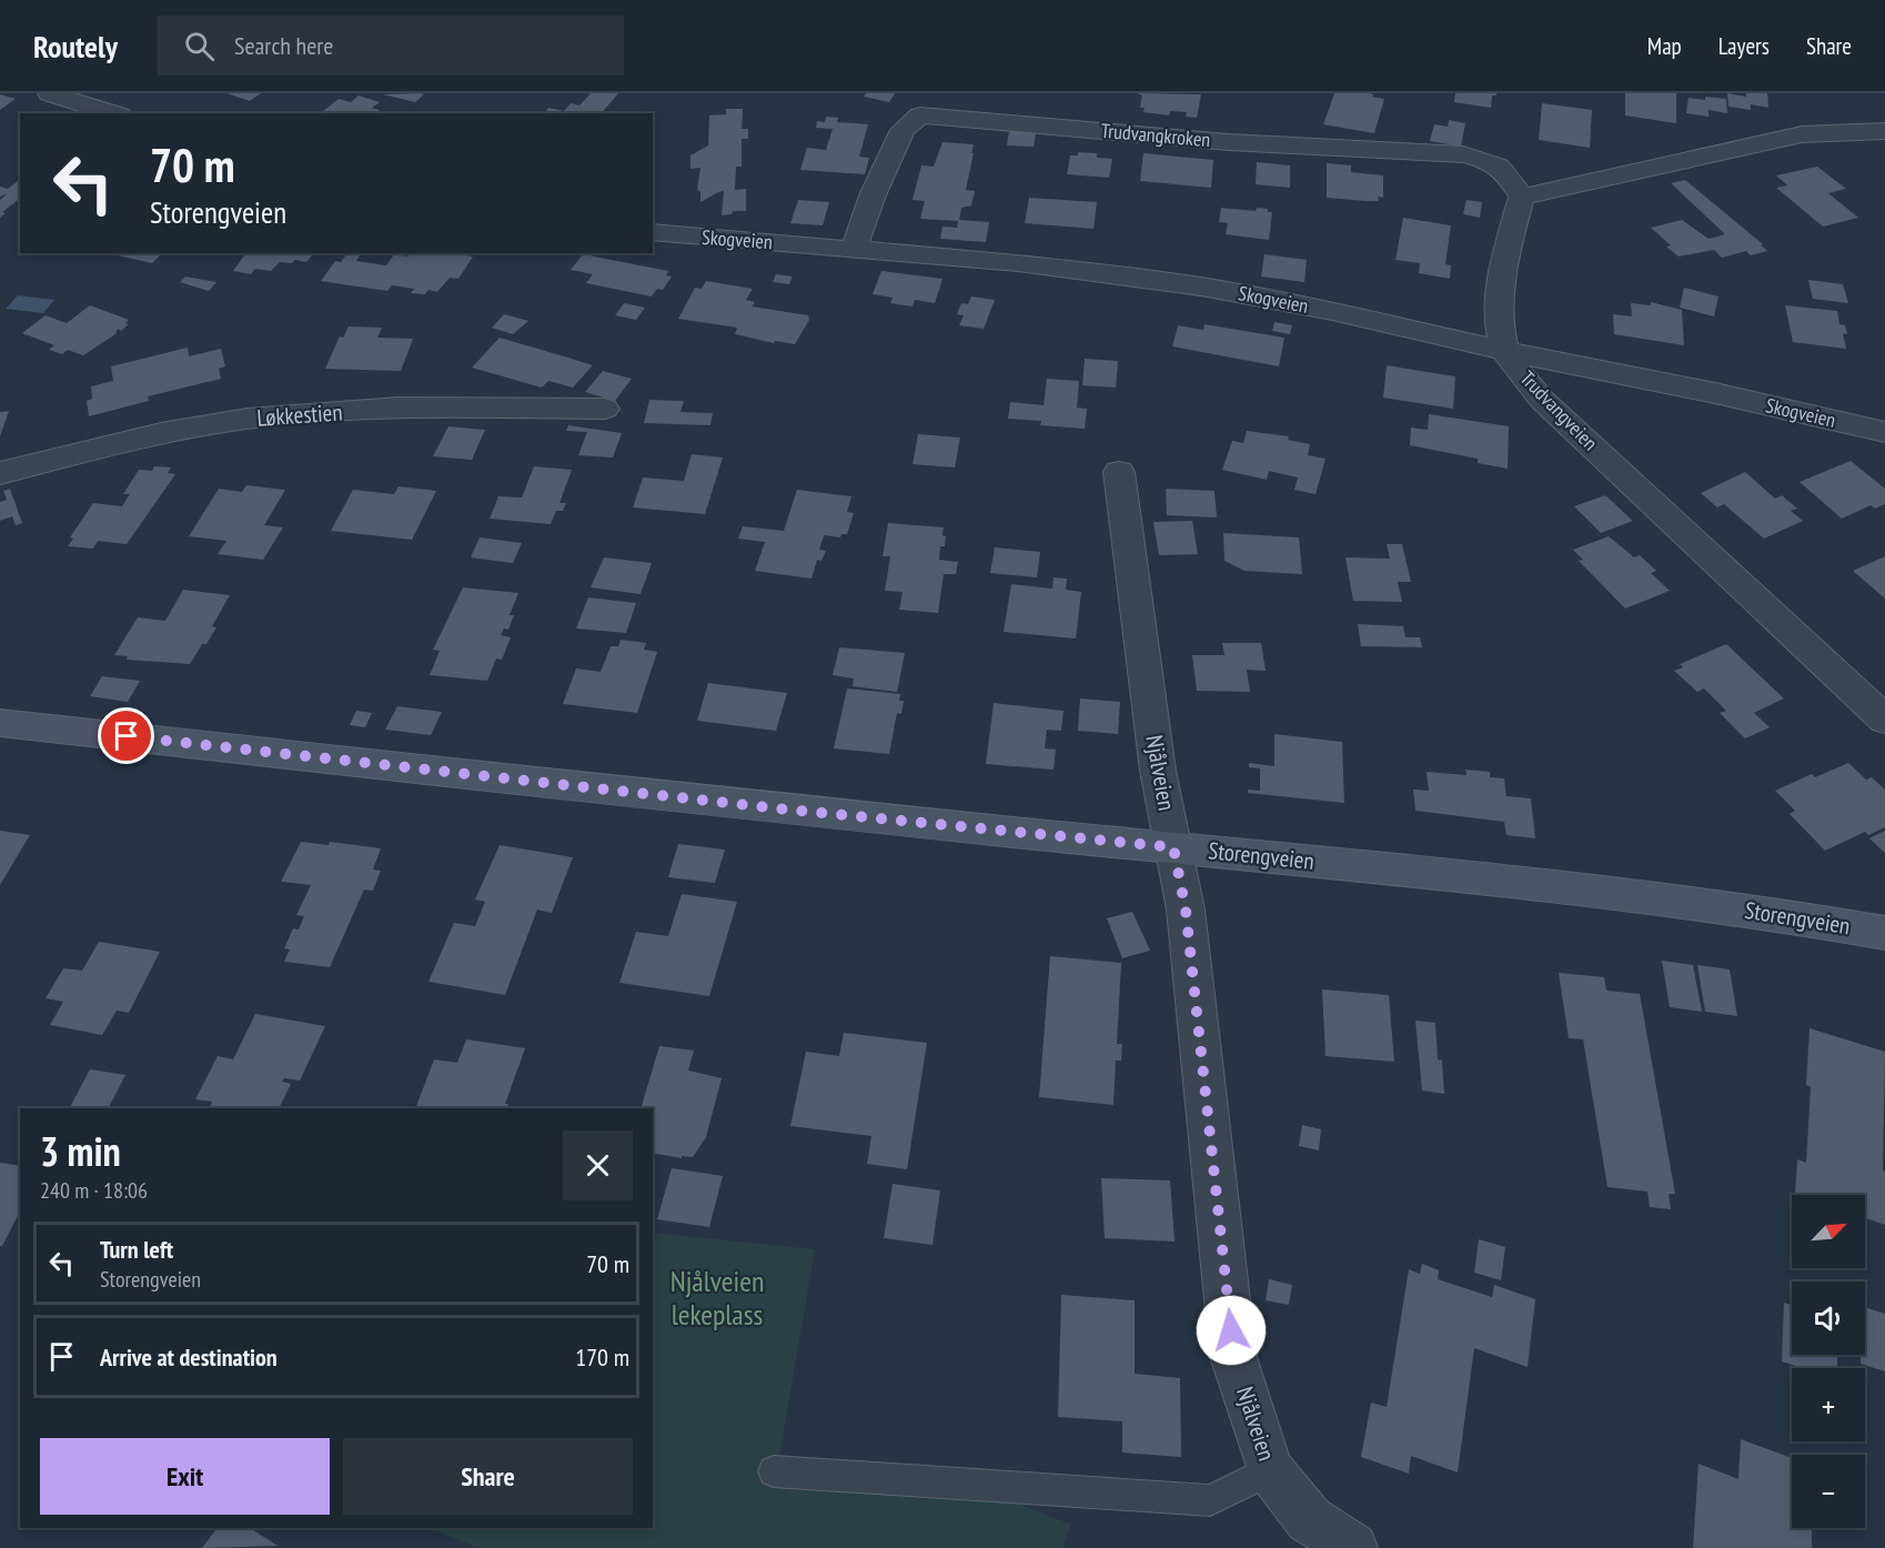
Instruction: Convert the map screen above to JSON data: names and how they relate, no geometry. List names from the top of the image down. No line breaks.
{"streets":{"main road":["Storengveien"],"street":["Trudvangkroken","Skogveien","Trudvangveien","Løkkestien","Njålveien"]},"crossings":[["Trudvangkroken","Skogveien"],["Trudvangkroken","Trudvangveien"],["Skogveien","Trudvangveien"],["Njålveien","Storengveien"]],"parks":["Njålveien lekeplass"],"north":"top right","page":{"header":"Routely","search":"Search here","nav":["Map","Layers","Share"],"turn":["70 m","Storengveien"],"heading":["3 min","240 m · 18:06"],"map_buttons":["+","−"],"list":[{"name":"Turn left","note":"Storengveien","value":"70 m"},{"name":"Arrive at destination","value":"170 m"}],"buttons":["Exit","Share"]}}
